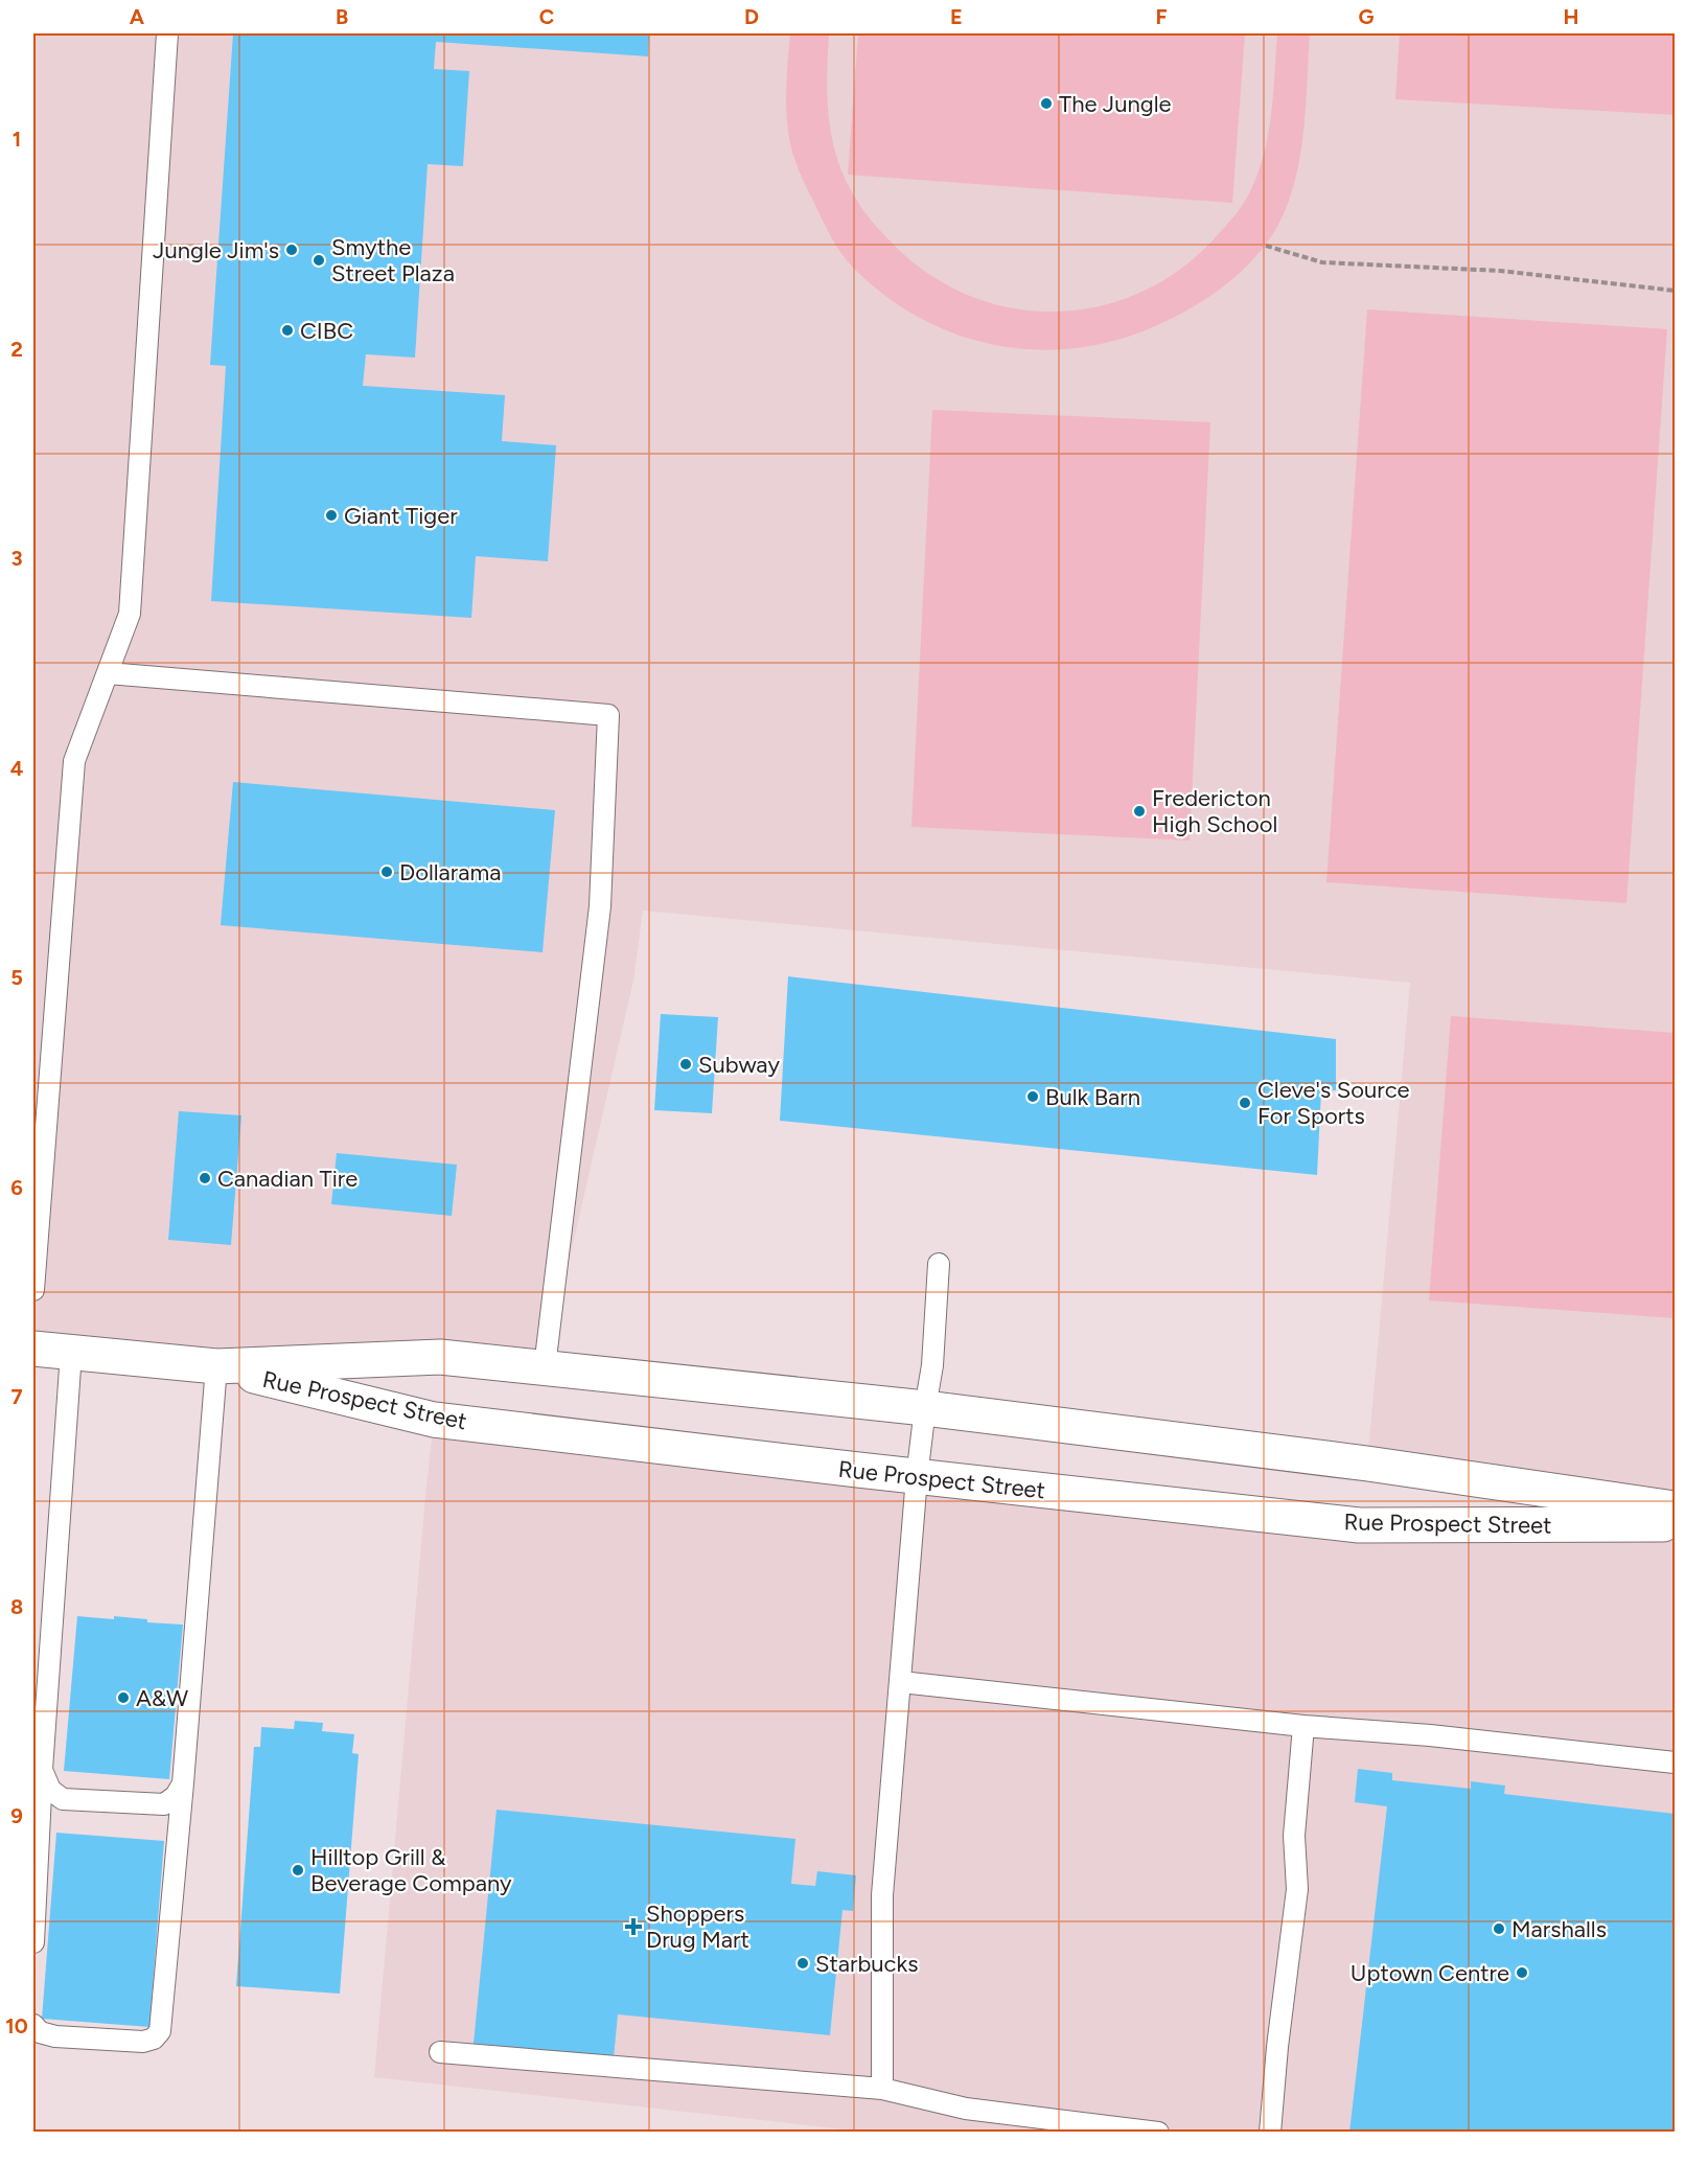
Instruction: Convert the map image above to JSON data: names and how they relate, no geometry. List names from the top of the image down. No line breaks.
{"streets":{"main road":["Rue Prospect Street"]},"places":{"other":["The Jungle","Jungle Jim's","Smythe Street Plaza","CIBC","Giant Tiger","Fredericton High School","Dollarama","Subway","Bulk Barn","Cleve's Source For Sports","Canadian Tire","A&W","Hilltop Grill & Beverage Company","Marshalls","Starbucks","Uptown Centre"],"health":["Shoppers Drug Mart"]},"grid":{"columns":["A","B","C","D","E","F","G","H"],"rows":["1","2","3","4","5","6","7","8","9","10"]}}
